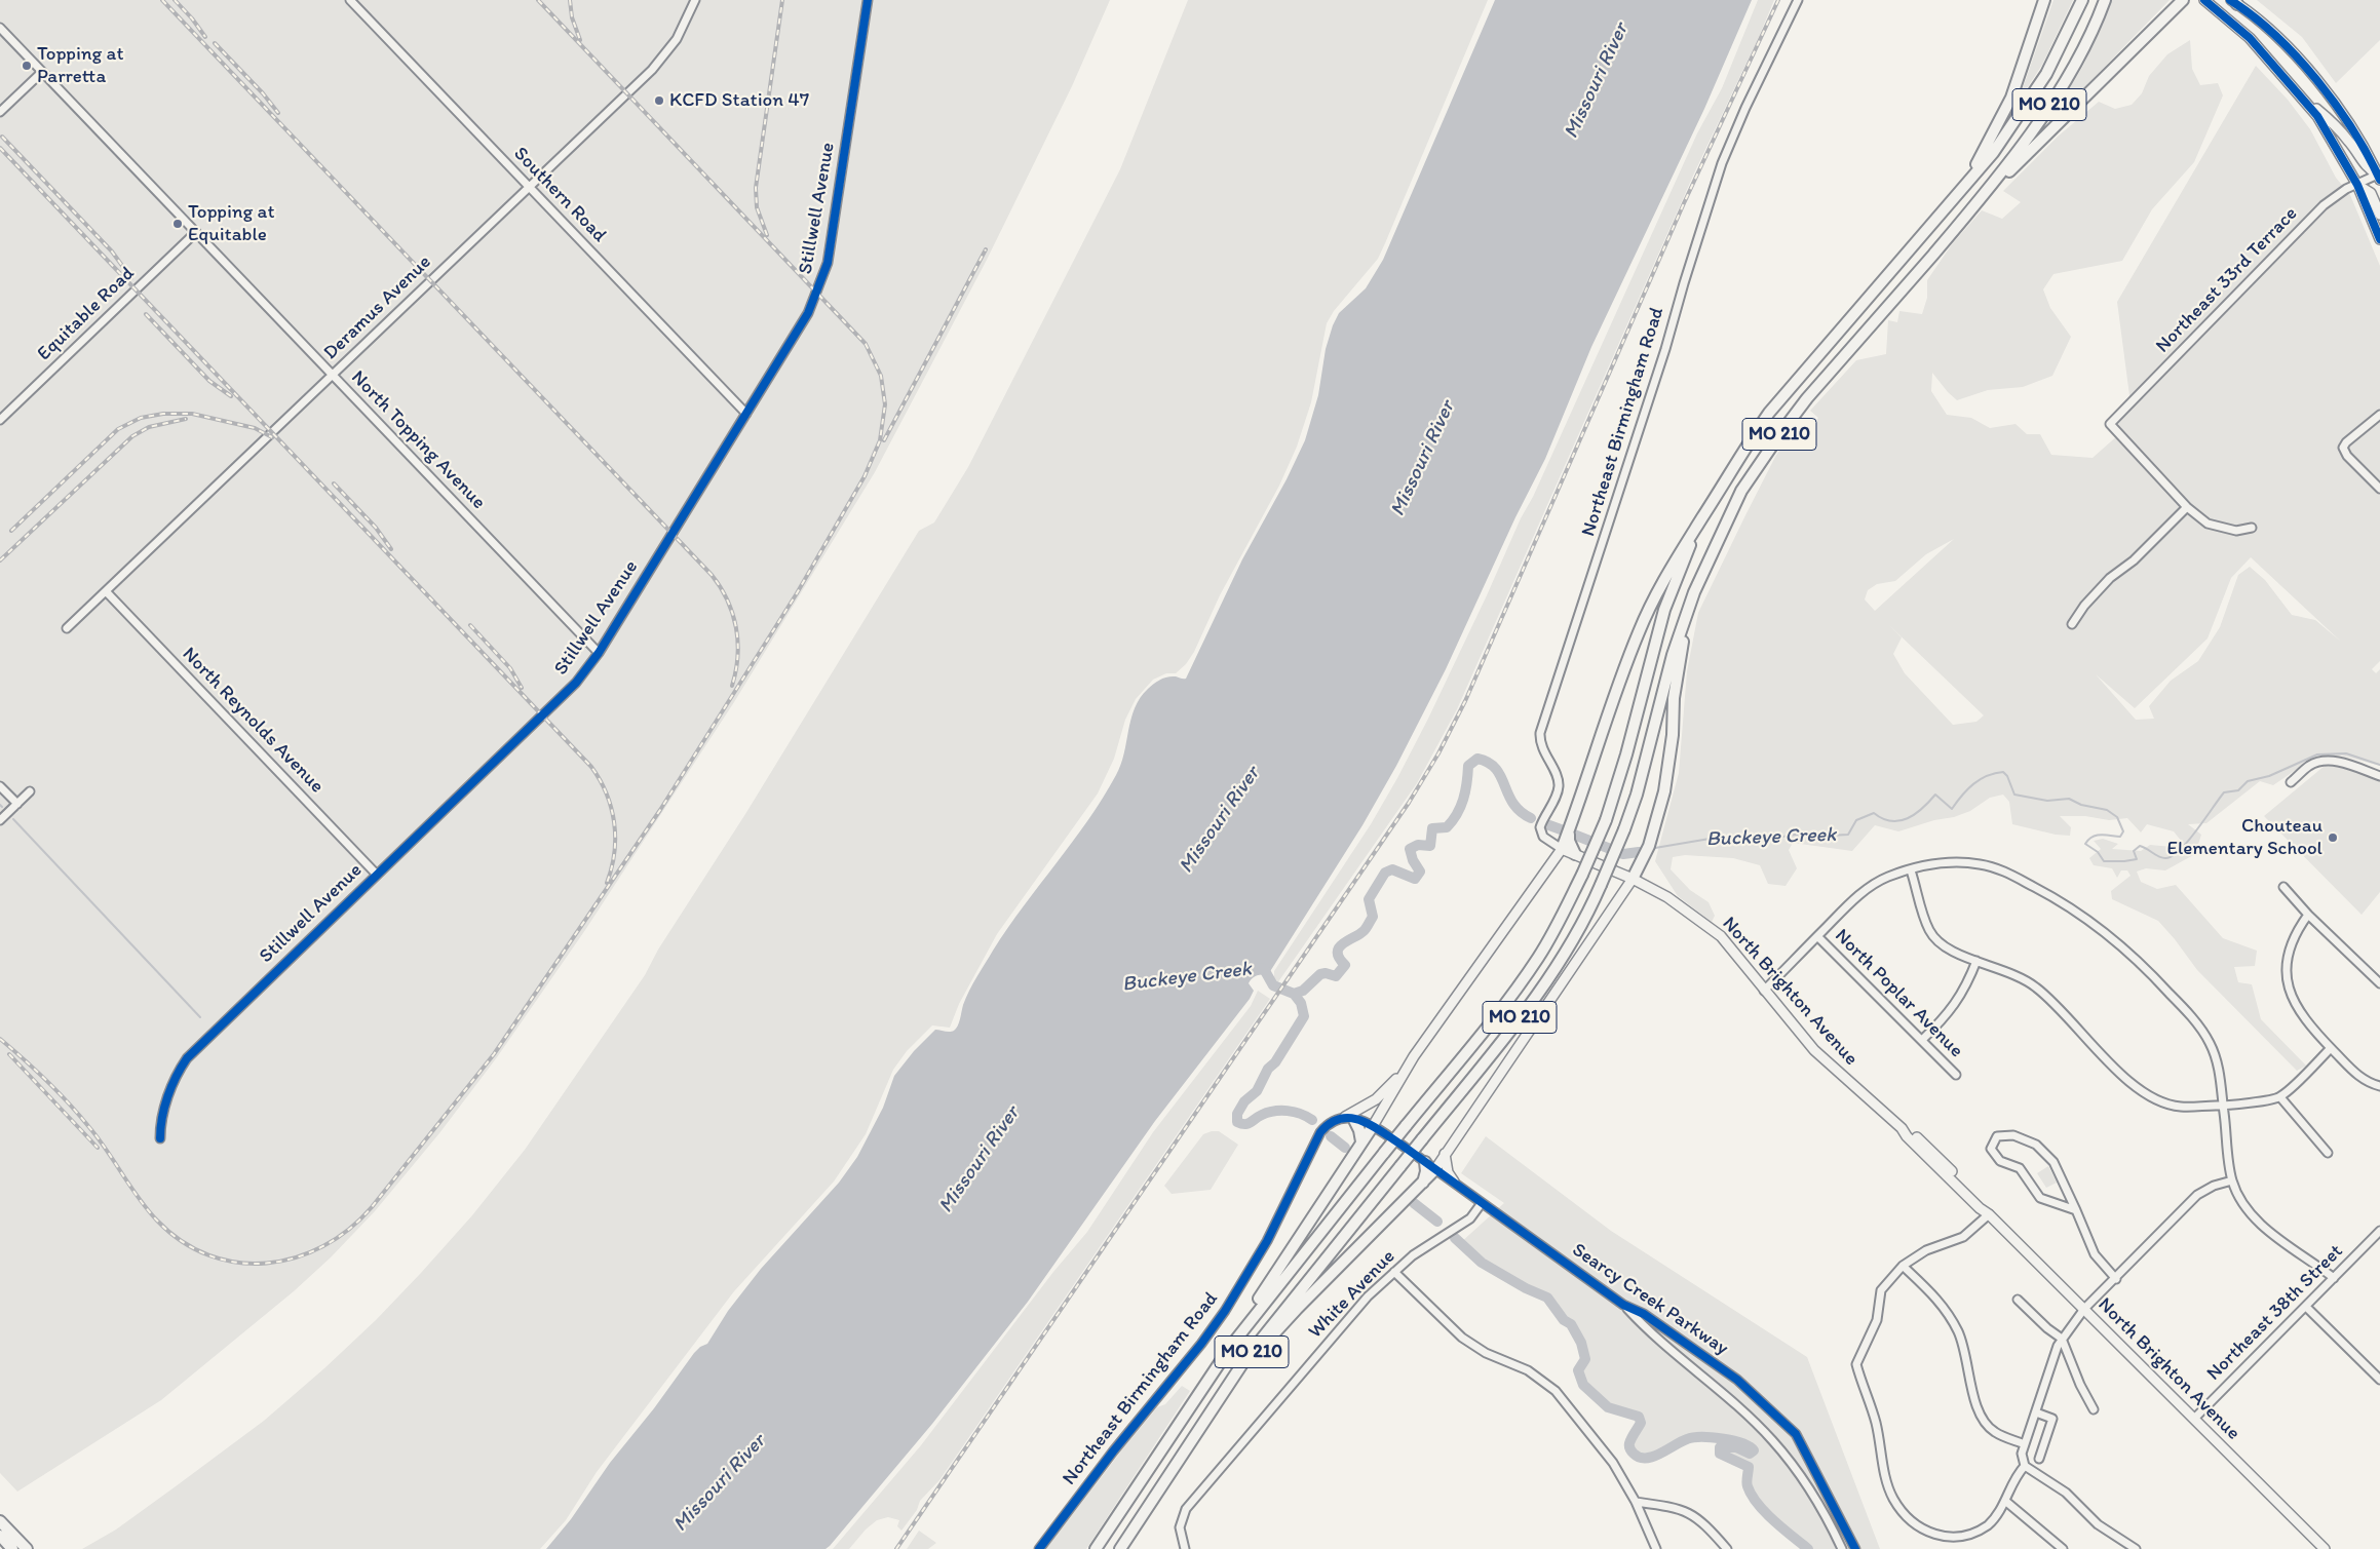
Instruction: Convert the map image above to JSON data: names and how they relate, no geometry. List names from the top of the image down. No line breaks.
{"streets":{"highway":["MO 210"],"main road":["North Brighton Avenue"],"street":["Southern Road","Stillwell Avenue","Northeast 33rd Terrace","Deramus Avenue","Equitable Road","Northeast Birmingham Road","North Topping Avenue","North Reynolds Avenue","North Poplar Avenue","White Avenue","Searcy Creek Parkway","Northeast 38th Street"]},"crossings":[["Southern Road","Stillwell Avenue"],["Southern Road","Deramus Avenue"],["Stillwell Avenue","North Topping Avenue"],["Stillwell Avenue","North Reynolds Avenue"],["Deramus Avenue","North Topping Avenue"],["Deramus Avenue","North Reynolds Avenue"],["Equitable Road","North Topping Avenue"],["Northeast Birmingham Road","North Brighton Avenue"],["North Brighton Avenue","Northeast 38th Street"],["White Avenue","Searcy Creek Parkway"]],"water":["Missouri River","Buckeye Creek"],"places":["Topping at Parretta","KCFD Station 47","Topping at Equitable","Chouteau Elementary School"]}
